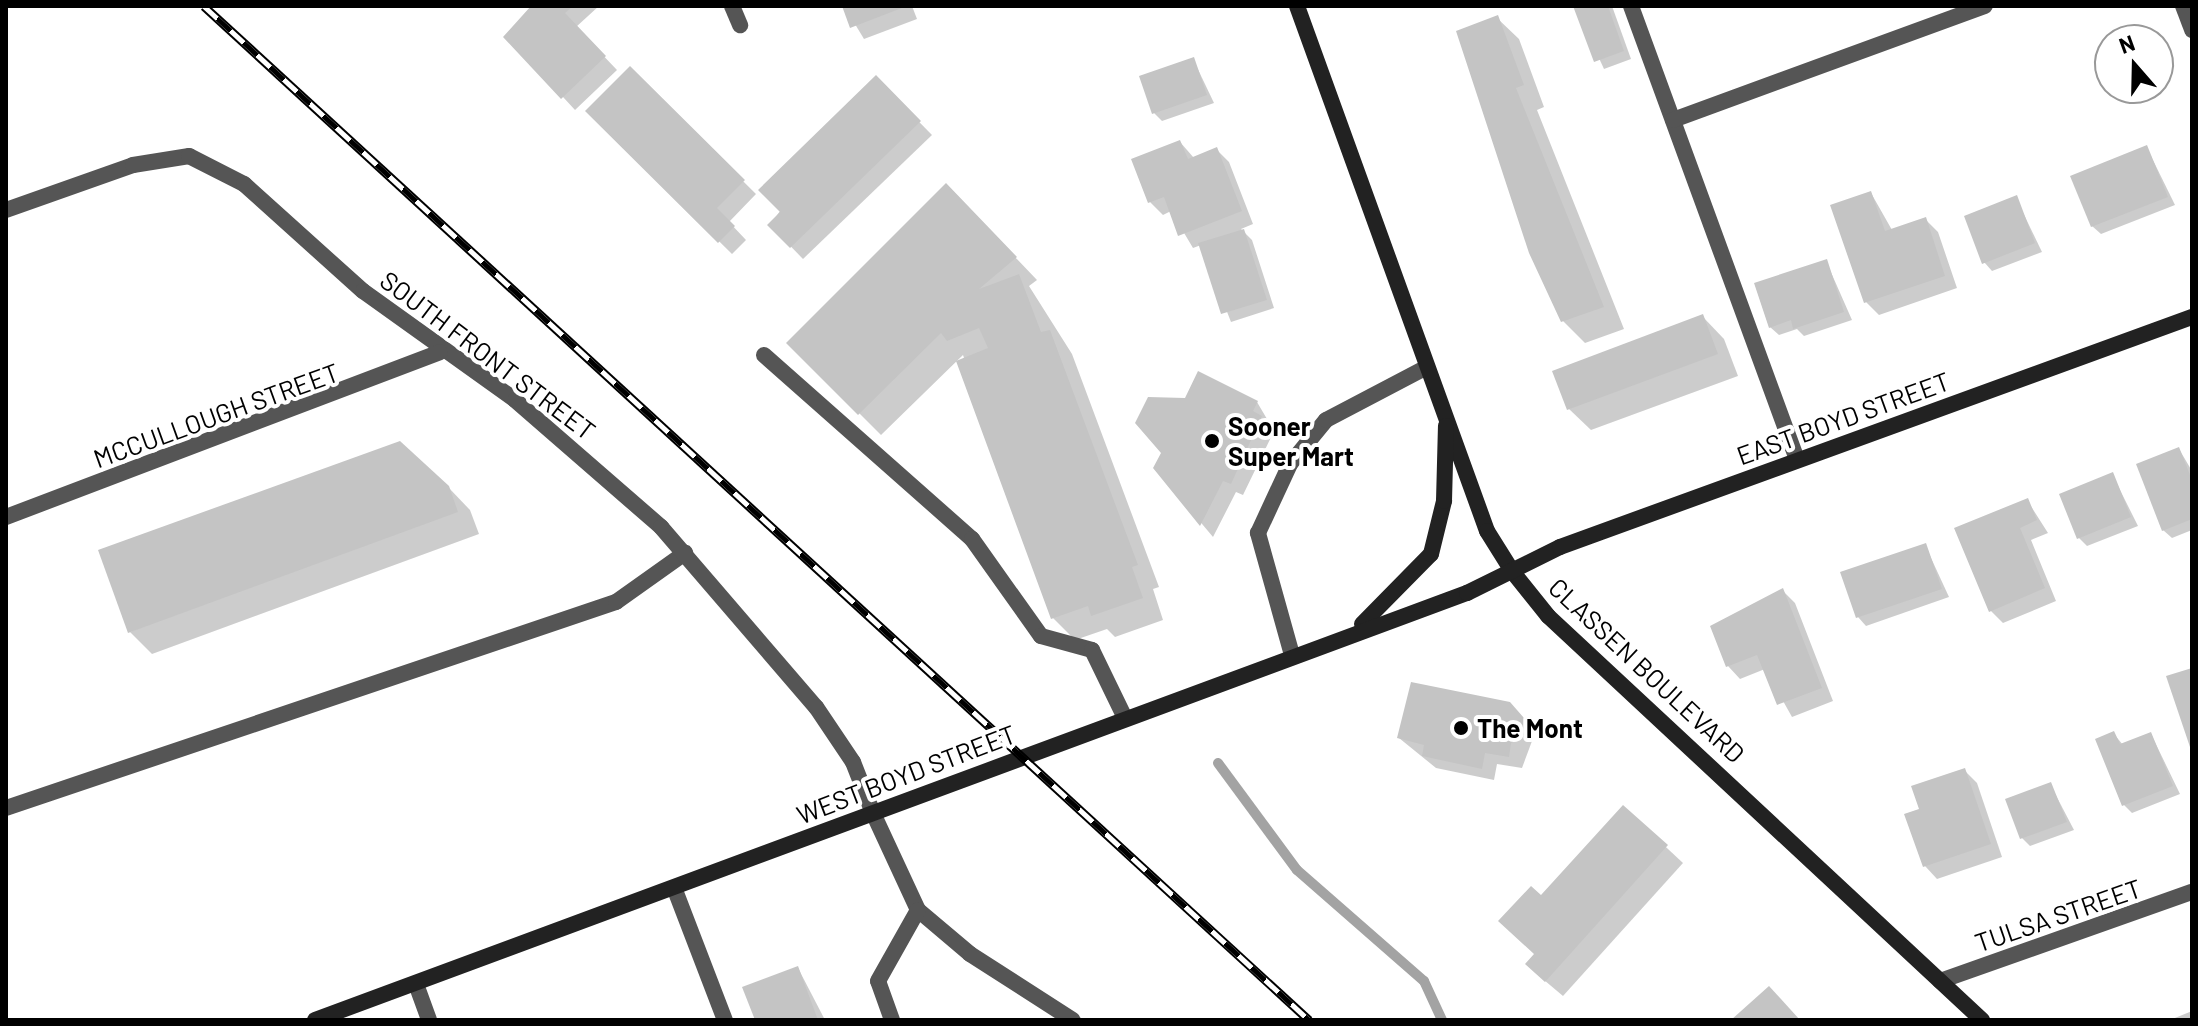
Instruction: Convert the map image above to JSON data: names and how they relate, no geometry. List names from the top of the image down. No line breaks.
{"streets":{"street":["SOUTH FRONT STREET","MCCULLOUGH STREET","EAST BOYD STREET","CLASSEN BOULEVARD","WEST BOYD STREET","TULSA STREET"]},"crossings":[["SOUTH FRONT STREET","MCCULLOUGH STREET"],["SOUTH FRONT STREET","WEST BOYD STREET"],["EAST BOYD STREET","CLASSEN BOULEVARD"],["EAST BOYD STREET","WEST BOYD STREET"],["CLASSEN BOULEVARD","WEST BOYD STREET"],["CLASSEN BOULEVARD","TULSA STREET"]],"places":["Sooner Super Mart","The Mont"],"north":"top"}
